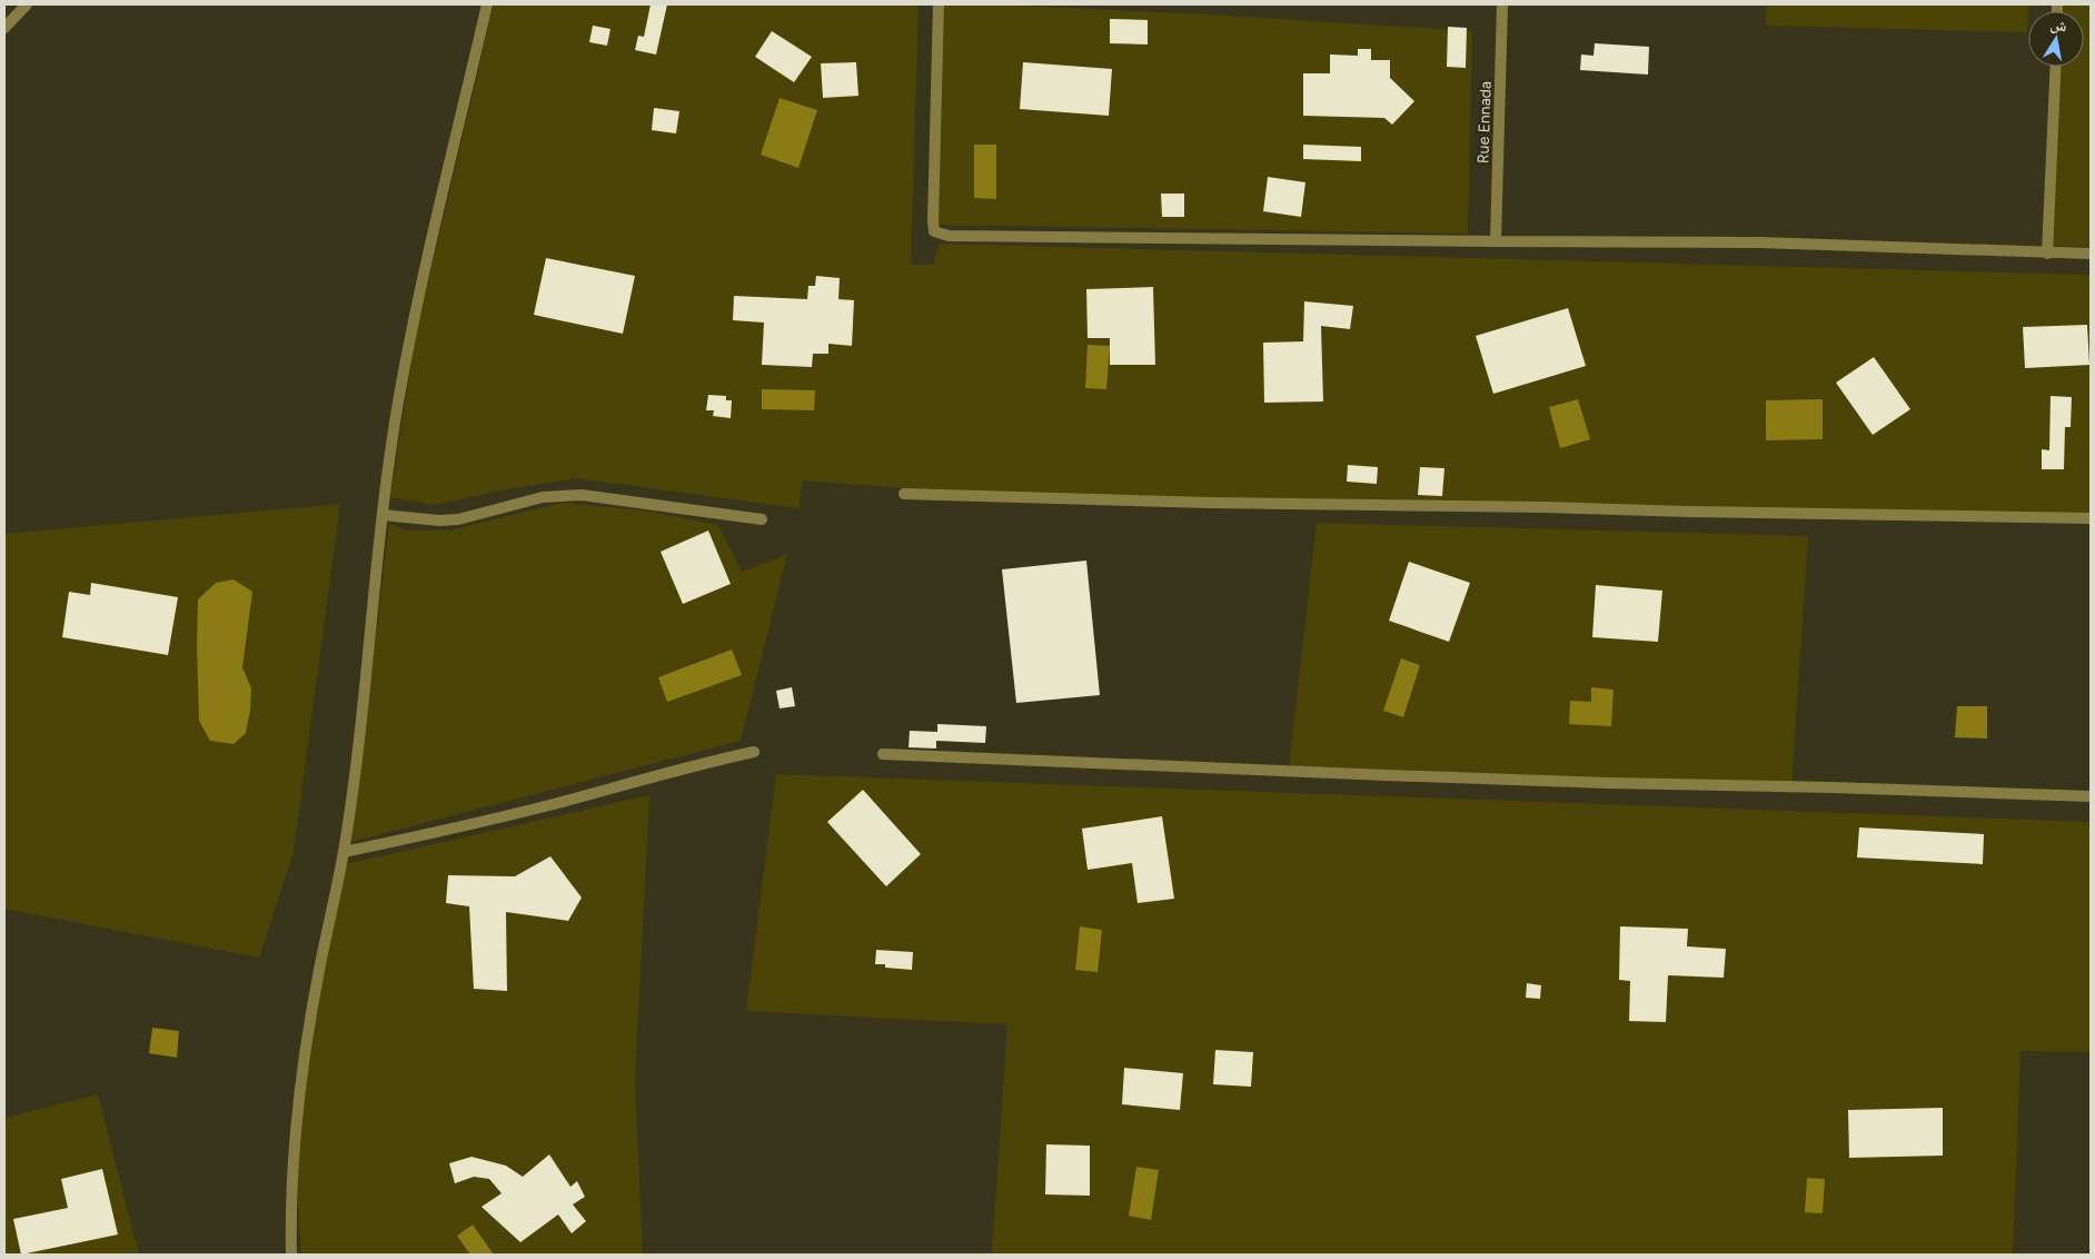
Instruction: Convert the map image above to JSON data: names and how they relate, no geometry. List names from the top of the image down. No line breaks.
{"streets":{"street":["Rue Ennada"]},"north":"top"}
